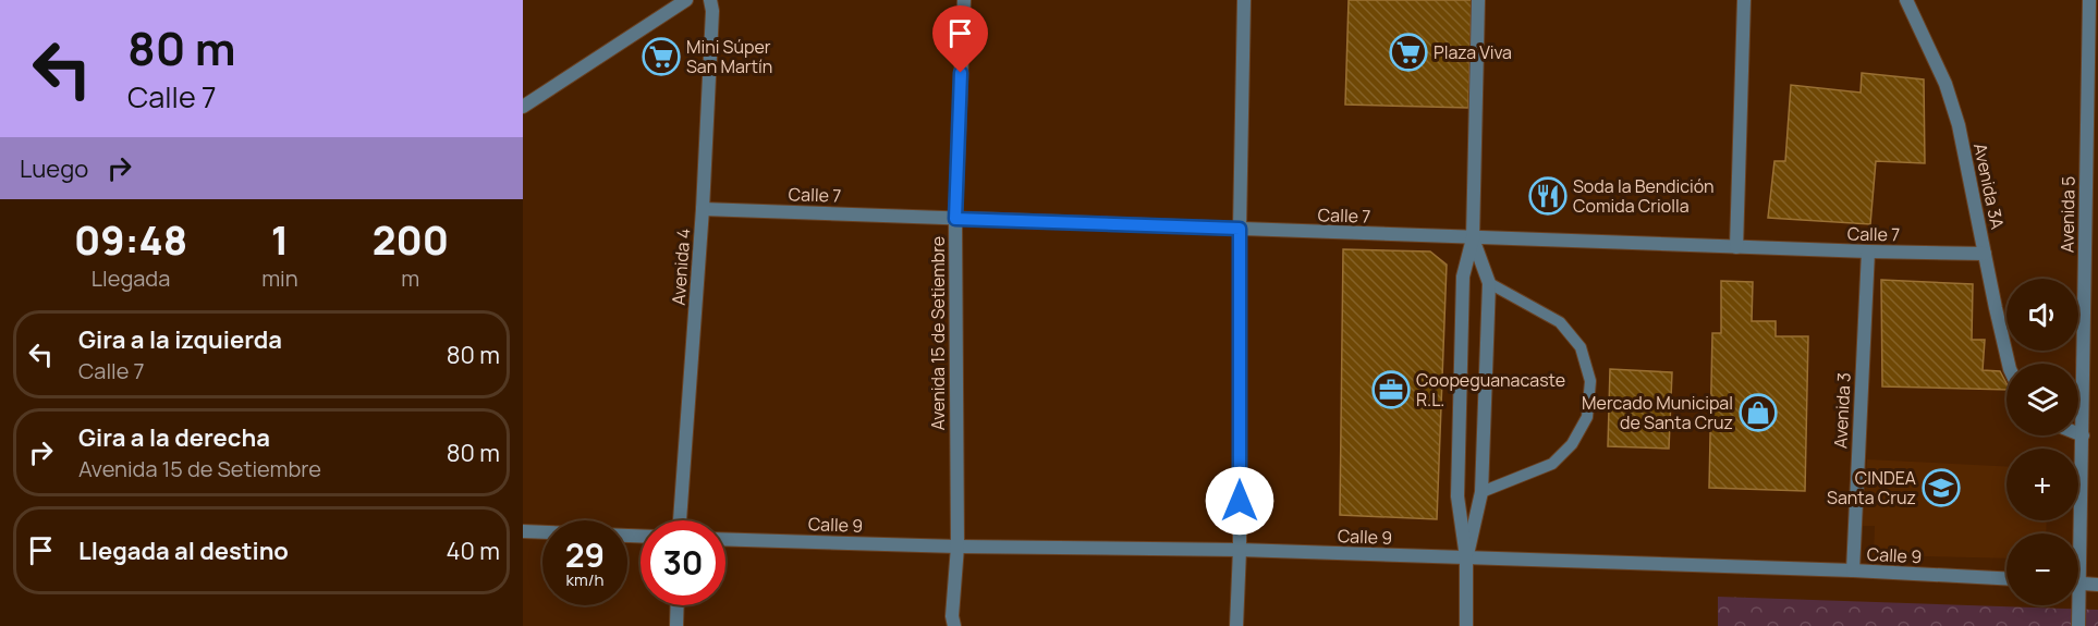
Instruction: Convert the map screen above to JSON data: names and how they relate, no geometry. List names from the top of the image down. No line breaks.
{"streets":{"street":["Avenida 3A","Calle 7","Avenida 5","Avenida 4","Avenida 15 de Setiembre","Avenida 3","Calle 9"]},"crossings":[["Avenida 3A","Calle 7"],["Calle 7","Avenida 4"],["Calle 7","Avenida 15 de Setiembre"],["Calle 7","Avenida 3"],["Avenida 15 de Setiembre","Calle 9"],["Avenida 3","Calle 9"]],"places":{"supermarket":["Plaza Viva","Mini Súper San Martín"],"restaurant":["Soda la Bendición Comida Criolla"],"office":["Coopeguanacaste R.L."],"shop":["Mercado Municipal de Santa Cruz"],"school or university":["CINDEA Santa Cruz"]},"page":{"turn":["80 m","Calle 7"],"then":"Luego","eta":["09:48","Llegada","1","min","200","m"],"map_buttons":["+","−"],"list":[{"name":"Gira a la izquierda","note":"Calle 7","value":"80 m"},{"name":"Gira a la derecha","note":"Avenida 15 de Setiembre","value":"80 m"},{"name":"Llegada al destino","value":"40 m"}],"speed":"29 km/h","limit":"30"}}
